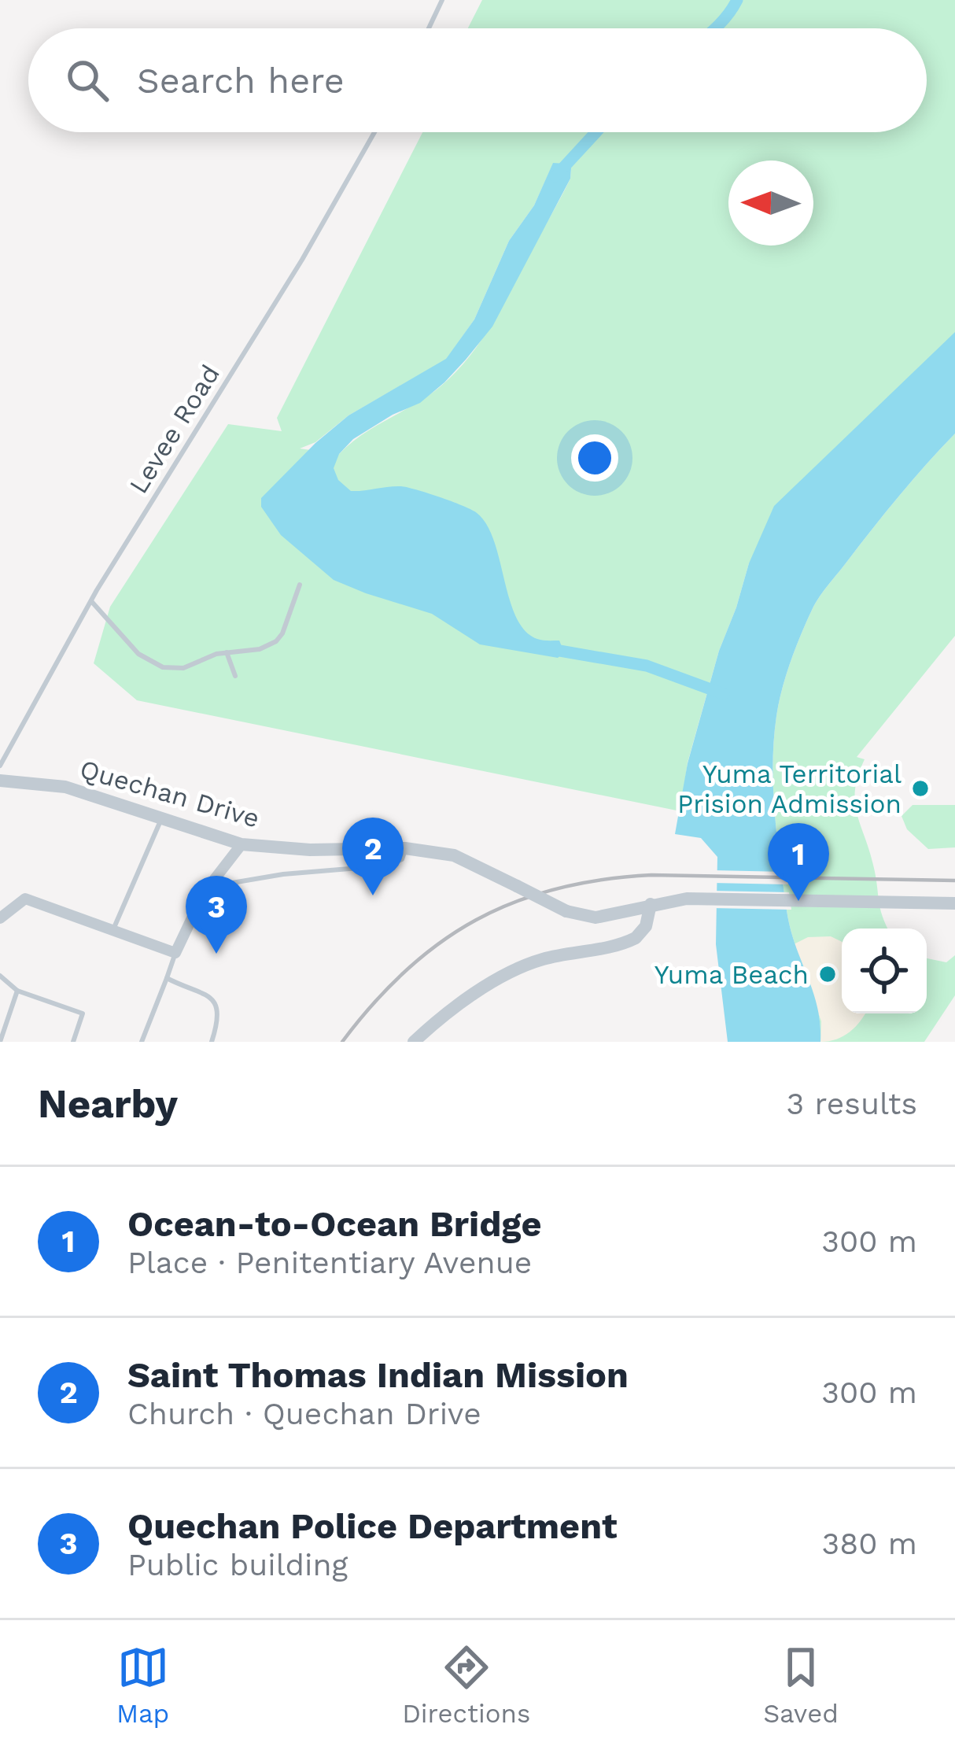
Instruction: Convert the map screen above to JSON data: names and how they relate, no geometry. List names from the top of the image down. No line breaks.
{"streets":{"street":["Quechan Drive"],"lane":["Levee Road"]},"places":["Yuma Territorial Prision Admission","Yuma Beach"],"north":"left","page":{"search":"Search here","pins":["2","1","3"],"heading":["Nearby","3 results"],"list":[{"mark":"1","name":"Ocean-to-Ocean Bridge","note":"Place · Penitentiary Avenue","value":"300 m"},{"mark":"2","name":"Saint Thomas Indian Mission","note":"Church · Quechan Drive","value":"300 m"},{"mark":"3","name":"Quechan Police Department","note":"Public building","value":"380 m"}],"nav":["Map","Directions","Saved"]}}
